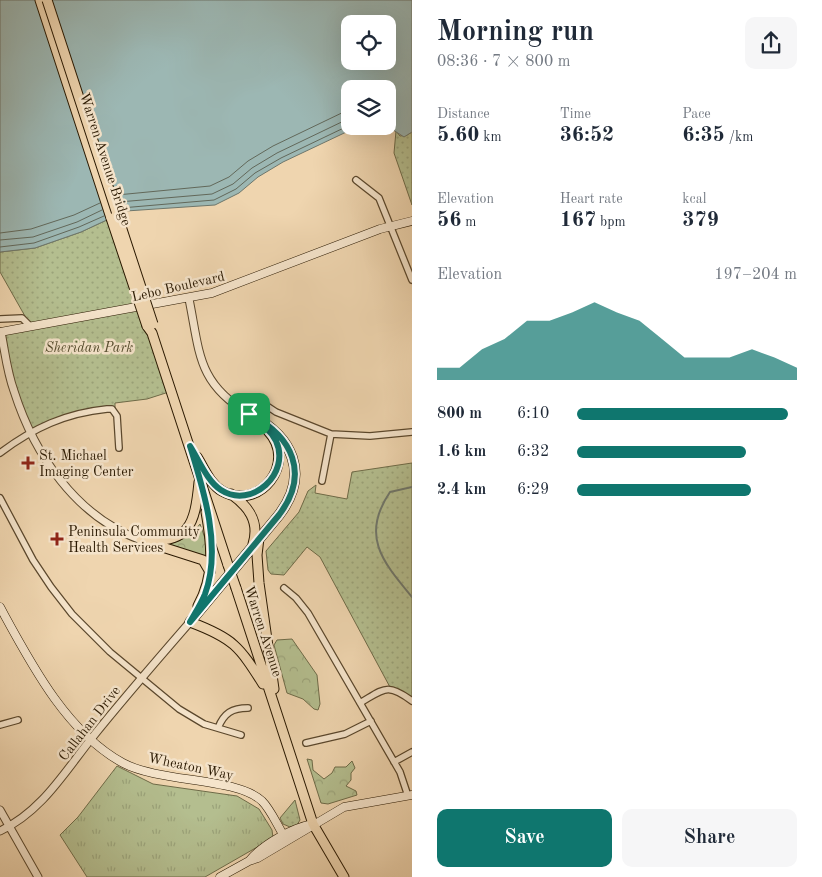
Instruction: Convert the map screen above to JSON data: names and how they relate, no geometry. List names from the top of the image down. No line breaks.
{"streets":{"main road":["Warren Avenue Bridge","Lebo Boulevard","Warren Avenue","Wheaton Way"],"street":["Callahan Drive"]},"crossings":[["Warren Avenue Bridge","Warren Avenue"],["Callahan Drive","Wheaton Way"]],"parks":["Sheridan Park"],"places":{"health":["St. Michael Imaging Center","Peninsula Community Health Services"]},"page":{"heading":["Morning run","08:36 · 7 × 800 m"],"stats":[["Distance","5.60 km"],["Time","36:52"],["Pace","6:35 /km"],["Elevation","56 m"],["Heart rate","167 bpm"],["kcal","379"]],"chart":["Elevation","197–204 m"],"list":[{"name":"800 m","note":"6:10"},{"name":"1.6 km","note":"6:32"},{"name":"2.4 km","note":"6:29"}],"buttons":["Save","Share"]}}
